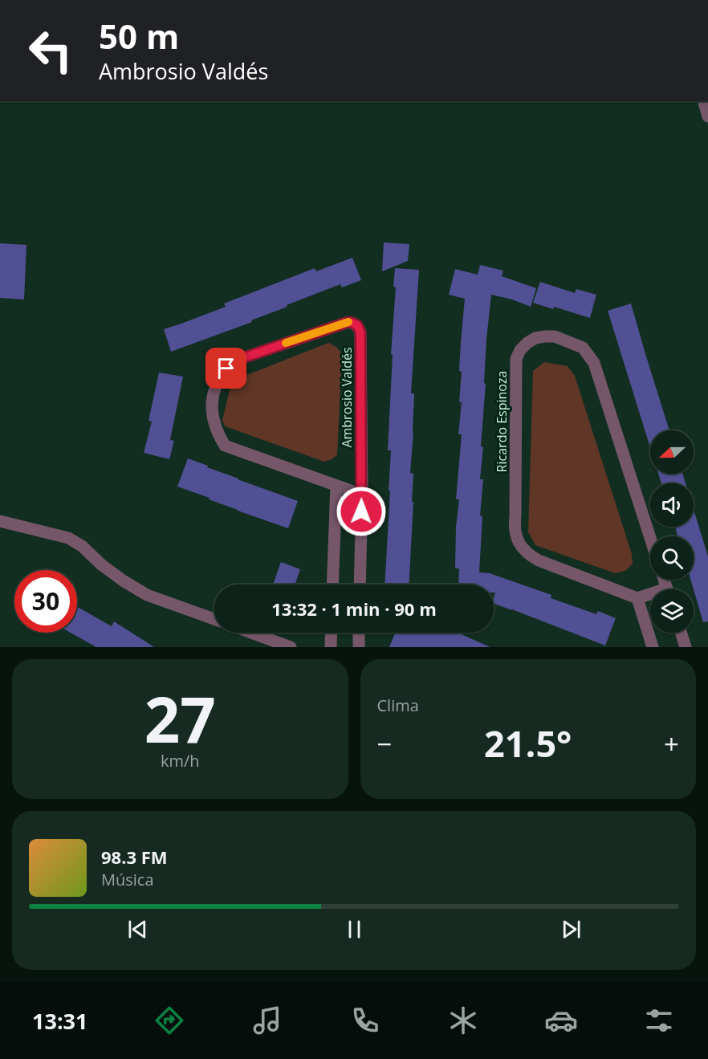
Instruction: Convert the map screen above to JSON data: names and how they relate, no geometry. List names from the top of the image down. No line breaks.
{"streets":{"street":["Ambrosio Valdés","Ricardo Espinoza"]},"north":"left","page":{"turn":["50 m","Ambrosio Valdés"],"limit":"30","trip":"13:32 · 1 min · 90 m","tile":[["27","km/h"],"Clima"],"heat":["−","21.5°","+"],"song":["98.3 FM","Música"],"tabs":"13:31"}}
